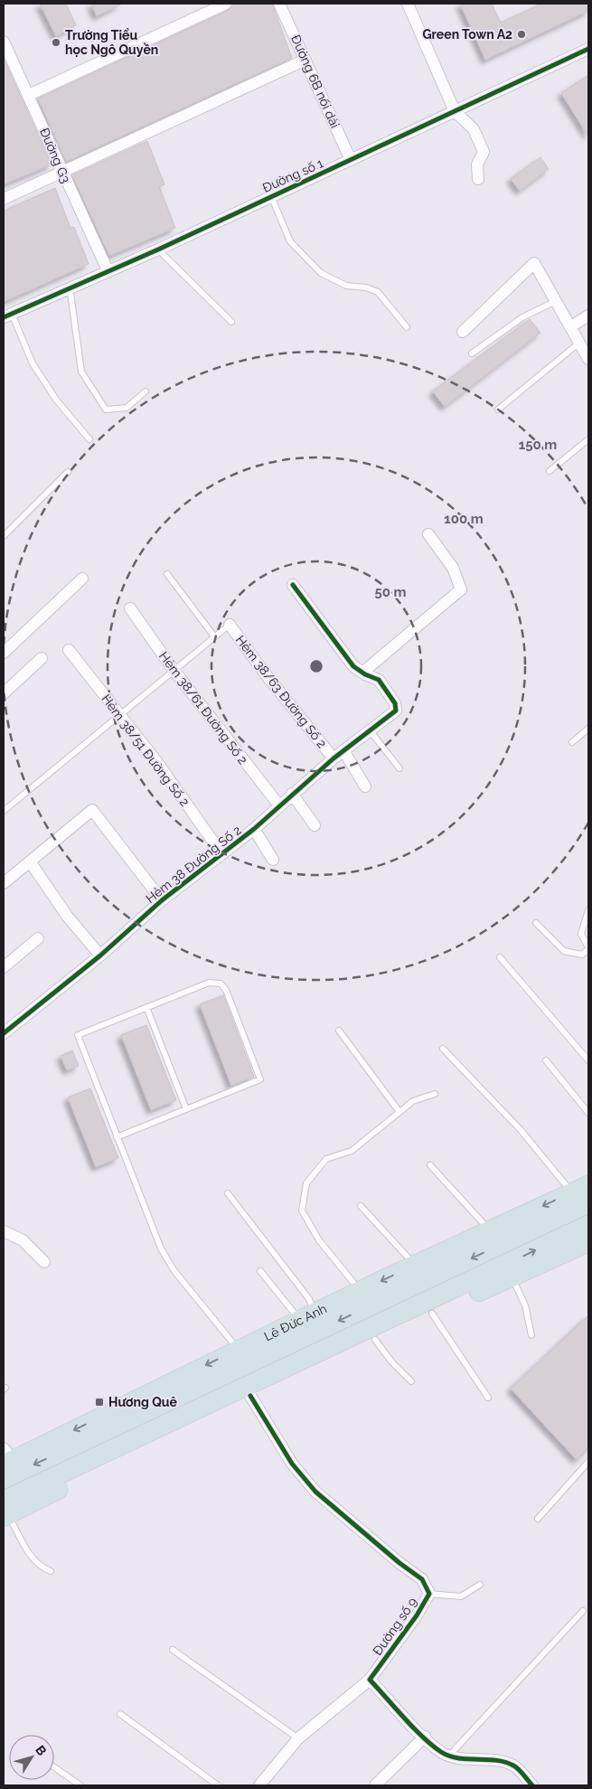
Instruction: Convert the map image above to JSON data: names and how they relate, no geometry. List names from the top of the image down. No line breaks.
{"streets":{"highway":["Lê Đức Anh"],"street":["Đường 6B nối dài","Đường G3","Đường số 1","Hẻm 38/63 Đường Số 2","Hẻm 38/61 Đường Số 2","Hẻm 38/51 Đường Số 2","Hẻm 38 Đường Số 2","Đường số 9"]},"crossings":[["Đường 6B nối dài","Đường số 1"],["Đường G3","Đường số 1"],["Hẻm 38/63 Đường Số 2","Hẻm 38 Đường Số 2"],["Hẻm 38/61 Đường Số 2","Hẻm 38 Đường Số 2"],["Hẻm 38/51 Đường Số 2","Hẻm 38 Đường Số 2"]],"places":{"other":["Green Town A2","Trường Tiểu học Ngô Quyền"],"transit":["Hương Quê"]},"north":"top right","rings":["150 m","100 m","50 m"]}
